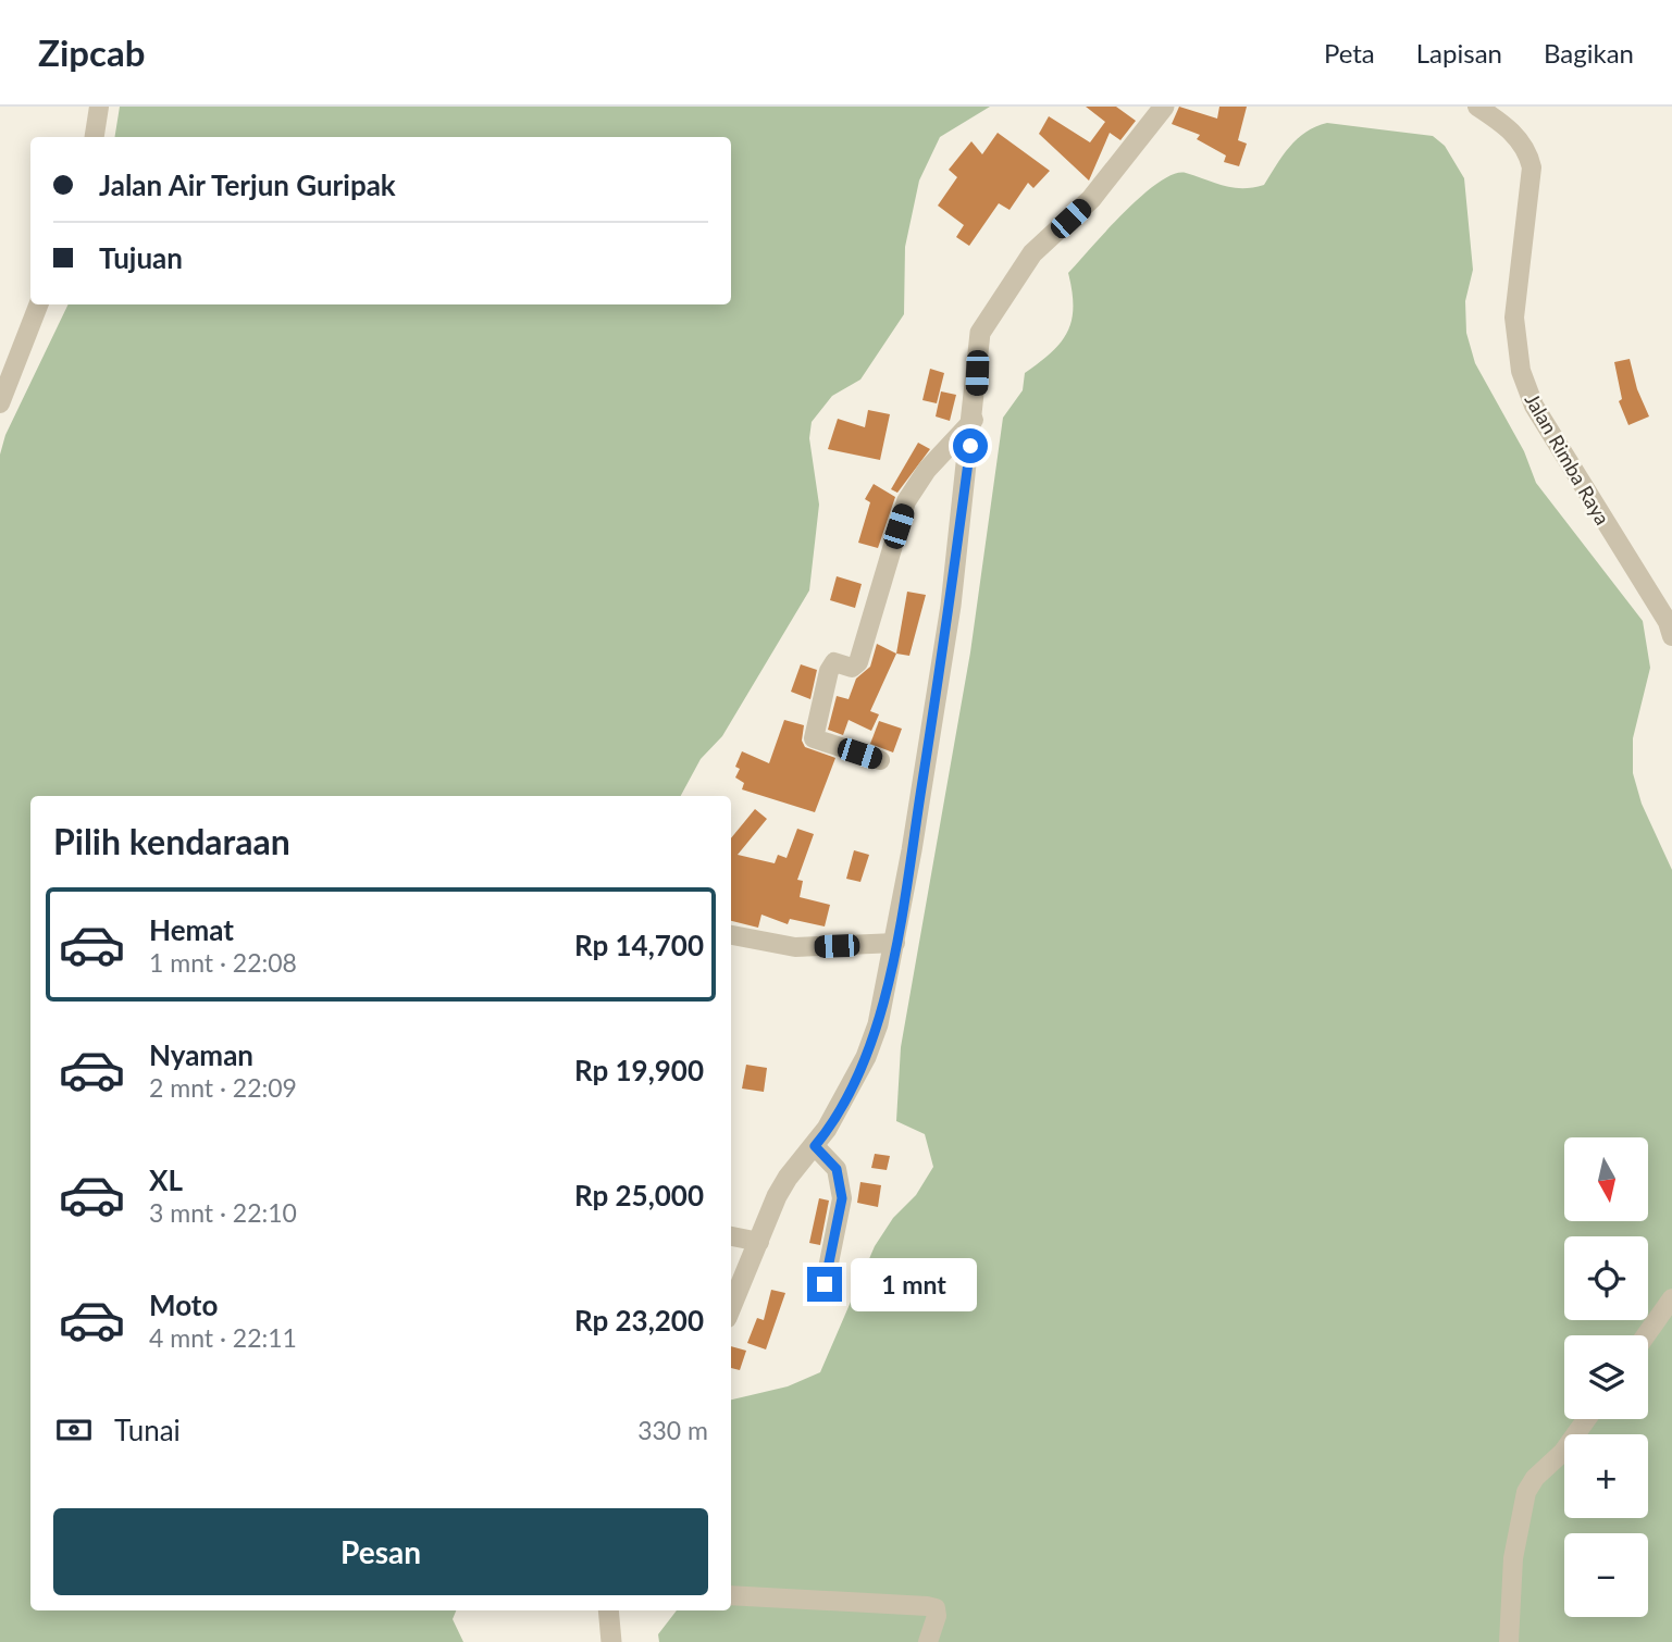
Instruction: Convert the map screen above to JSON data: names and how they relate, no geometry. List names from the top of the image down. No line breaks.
{"streets":{"street":["Jalan Rimba Raya"]},"north":"bottom","page":{"header":"Zipcab","nav":["Peta","Lapisan","Bagikan"],"banner":["Jalan Air Terjun Guripak","Tujuan"],"heading":"Pilih kendaraan","list":[{"name":"Hemat","note":"1 mnt · 22:08","value":"Rp 14,700"},{"name":"Nyaman","note":"2 mnt · 22:09","value":"Rp 19,900"},{"name":"XL","note":"3 mnt · 22:10","value":"Rp 25,000"},{"name":"Moto","note":"4 mnt · 22:11","value":"Rp 23,200"}],"map_buttons":["+","−"],"bubble":"1 mnt","pay":["Tunai","330 m"],"buttons":"Pesan"}}
